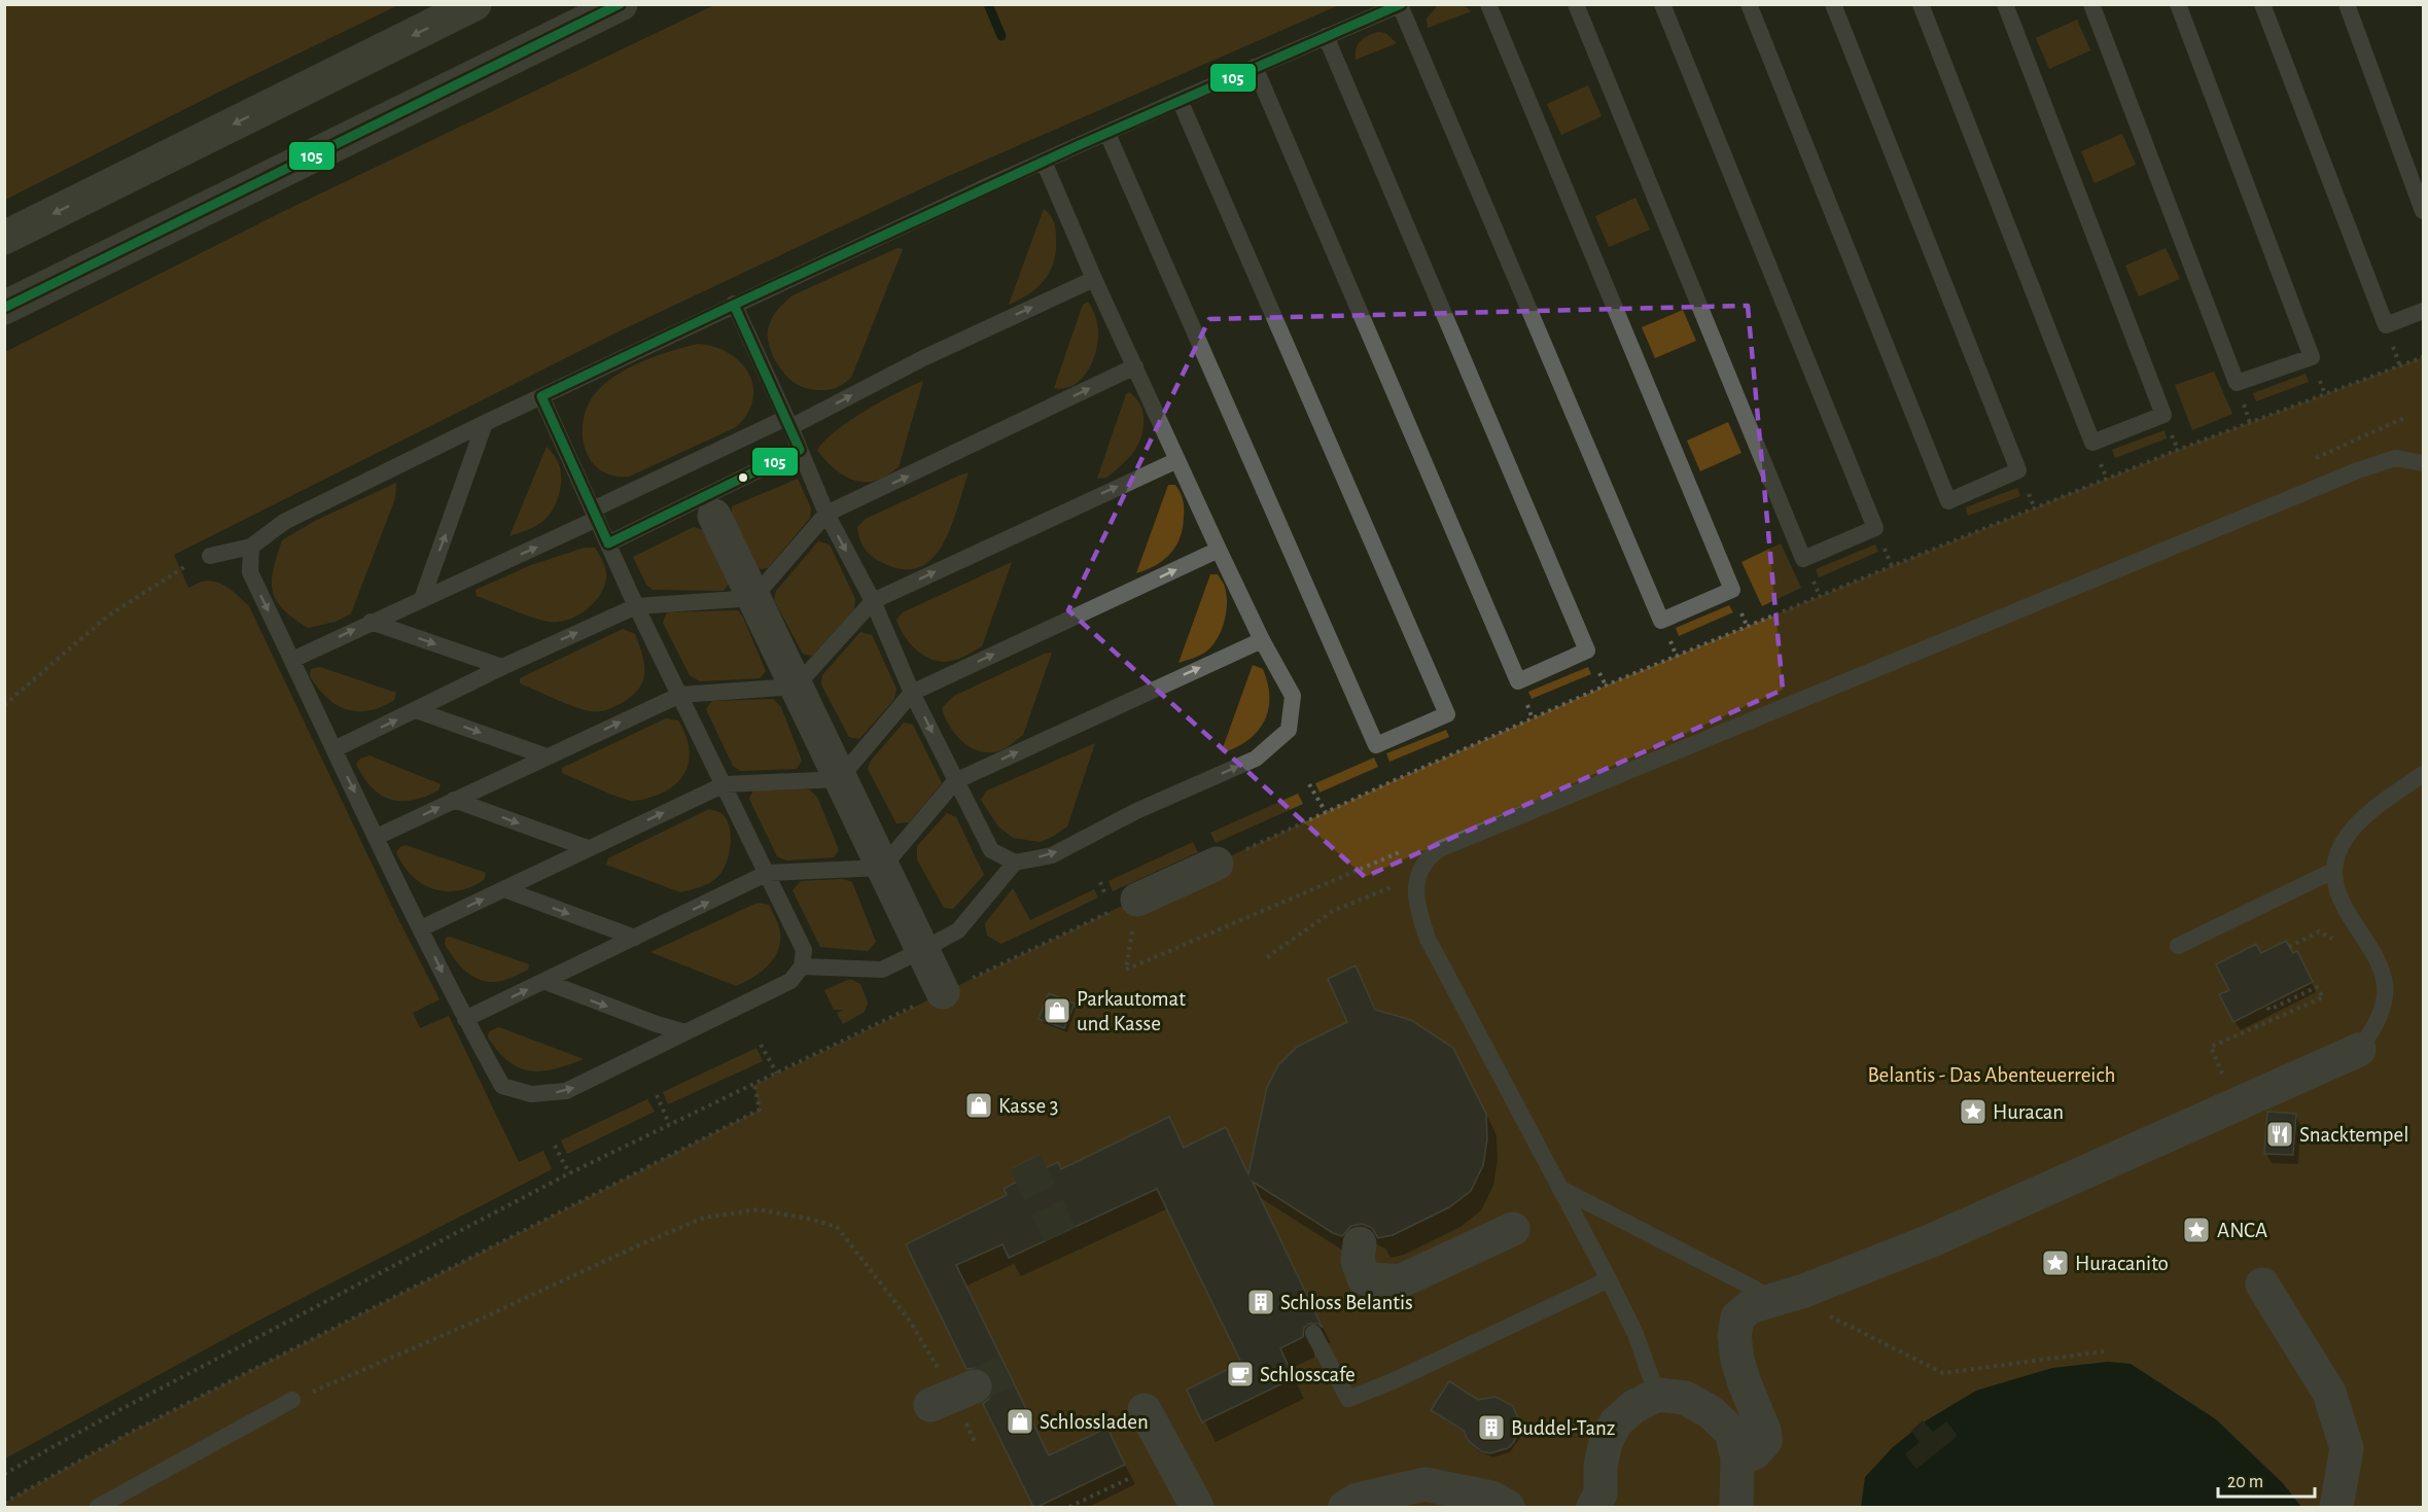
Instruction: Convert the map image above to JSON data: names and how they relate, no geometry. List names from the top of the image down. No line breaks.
{"parks":["Belantis - Das Abenteuerreich"],"places":{"shop":["Parkautomat und Kasse","Kasse 3","Schlossladen"],"place":["Huracan","ANCA","Huracanito"],"restaurant":["Snacktempel"],"building":["Schloss Belantis","Buddel-Tanz"],"cafe":["Schlosscafe"]},"lines":["transit line 105"],"scale_bar":"20 m"}
